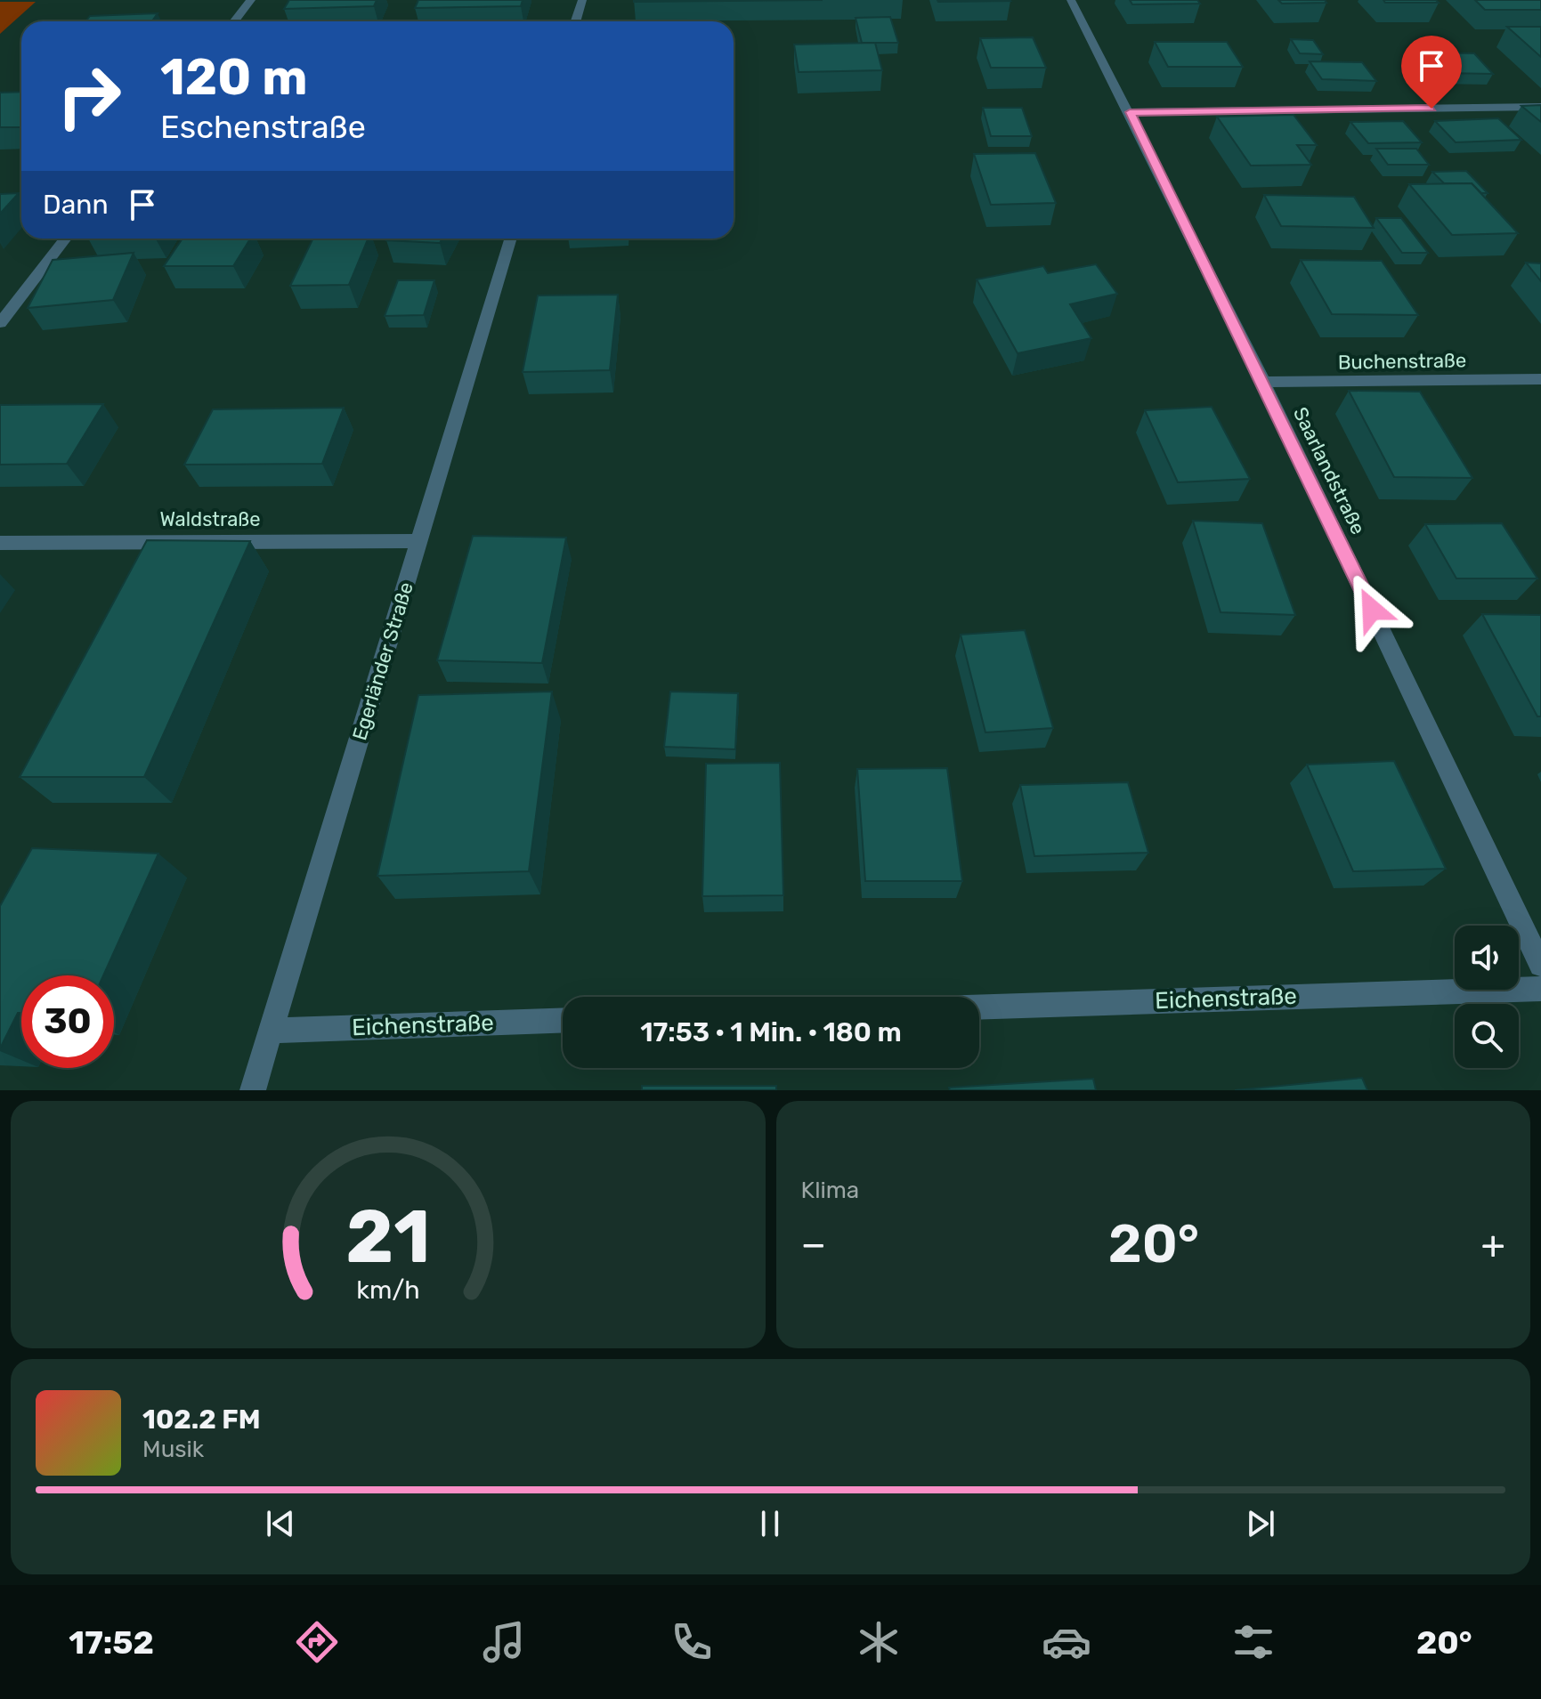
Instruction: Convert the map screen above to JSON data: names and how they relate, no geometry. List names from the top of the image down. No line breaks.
{"streets":{"street":["Buchenstraße","Saarlandstraße","Waldstraße","Egerländer Straße","Eichenstraße"]},"crossings":[["Buchenstraße","Saarlandstraße"],["Waldstraße","Egerländer Straße"],["Egerländer Straße","Eichenstraße"]],"page":{"turn":["120 m","Eschenstraße"],"then":"Dann","limit":"30","trip":"17:53 · 1 Min. · 180 m","tile":"Klima","heat":["−","20°","+"],"song":["102.2 FM","Musik"],"tabs":["17:52","20°"],"gauge":["21","km/h"]}}
